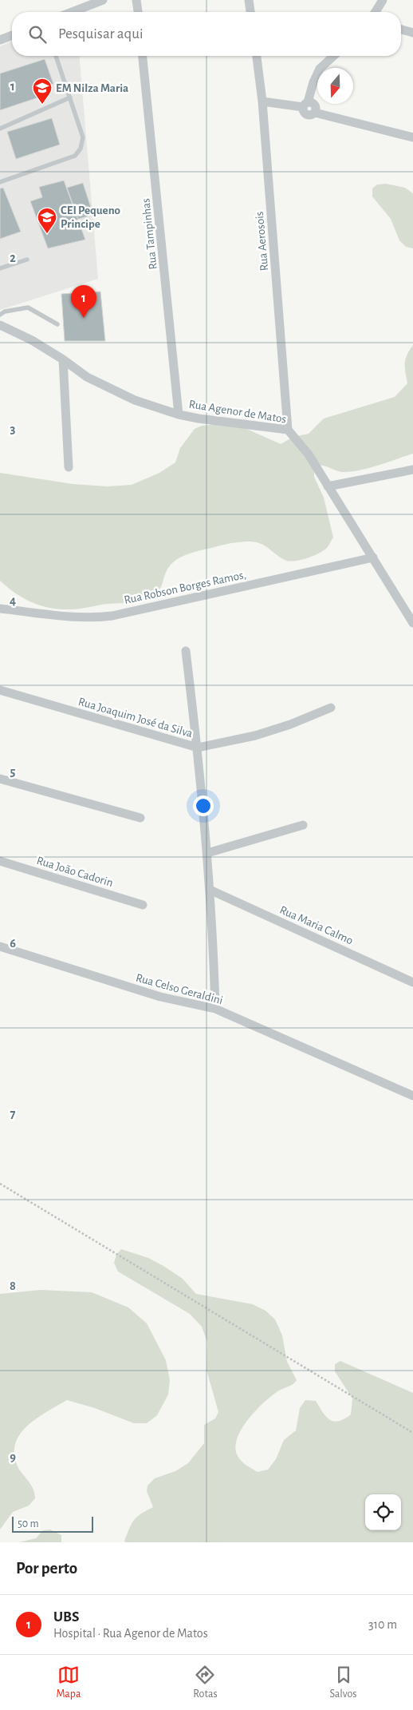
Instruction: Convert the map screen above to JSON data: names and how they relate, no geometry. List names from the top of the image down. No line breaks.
{"streets":{"street":["Rua Tampinhas","Rua Aerosois","Rua Agenor de Matos","Rua Robson Borges Ramos,","Rua Joaquim José da Silva","Rua João Cadorin","Rua Maria Calmo","Rua Celso Geraldini"]},"crossings":[["Rua Tampinhas","Rua Agenor de Matos"],["Rua Aerosois","Rua Agenor de Matos"],["Rua Agenor de Matos","Rua Robson Borges Ramos,"],["Rua Joaquim José da Silva","Rua Maria Calmo"],["Rua Joaquim José da Silva","Rua Celso Geraldini"]],"places":{"school or university":["EM Nilza Maria","CEI Pequeno Principe"]},"scale_bar":"50 m","north":"bottom","page":{"search":"Pesquisar aqui","pins":"1","scale":"50 m","heading":"Por perto","list":[{"mark":"1","name":"UBS","note":"Hospital · Rua Agenor de Matos","value":"310 m"}],"nav":["Mapa","Rotas","Salvos"]},"grid":{"rows":["1","2","3","4","5","6","7","8","9"]}}
